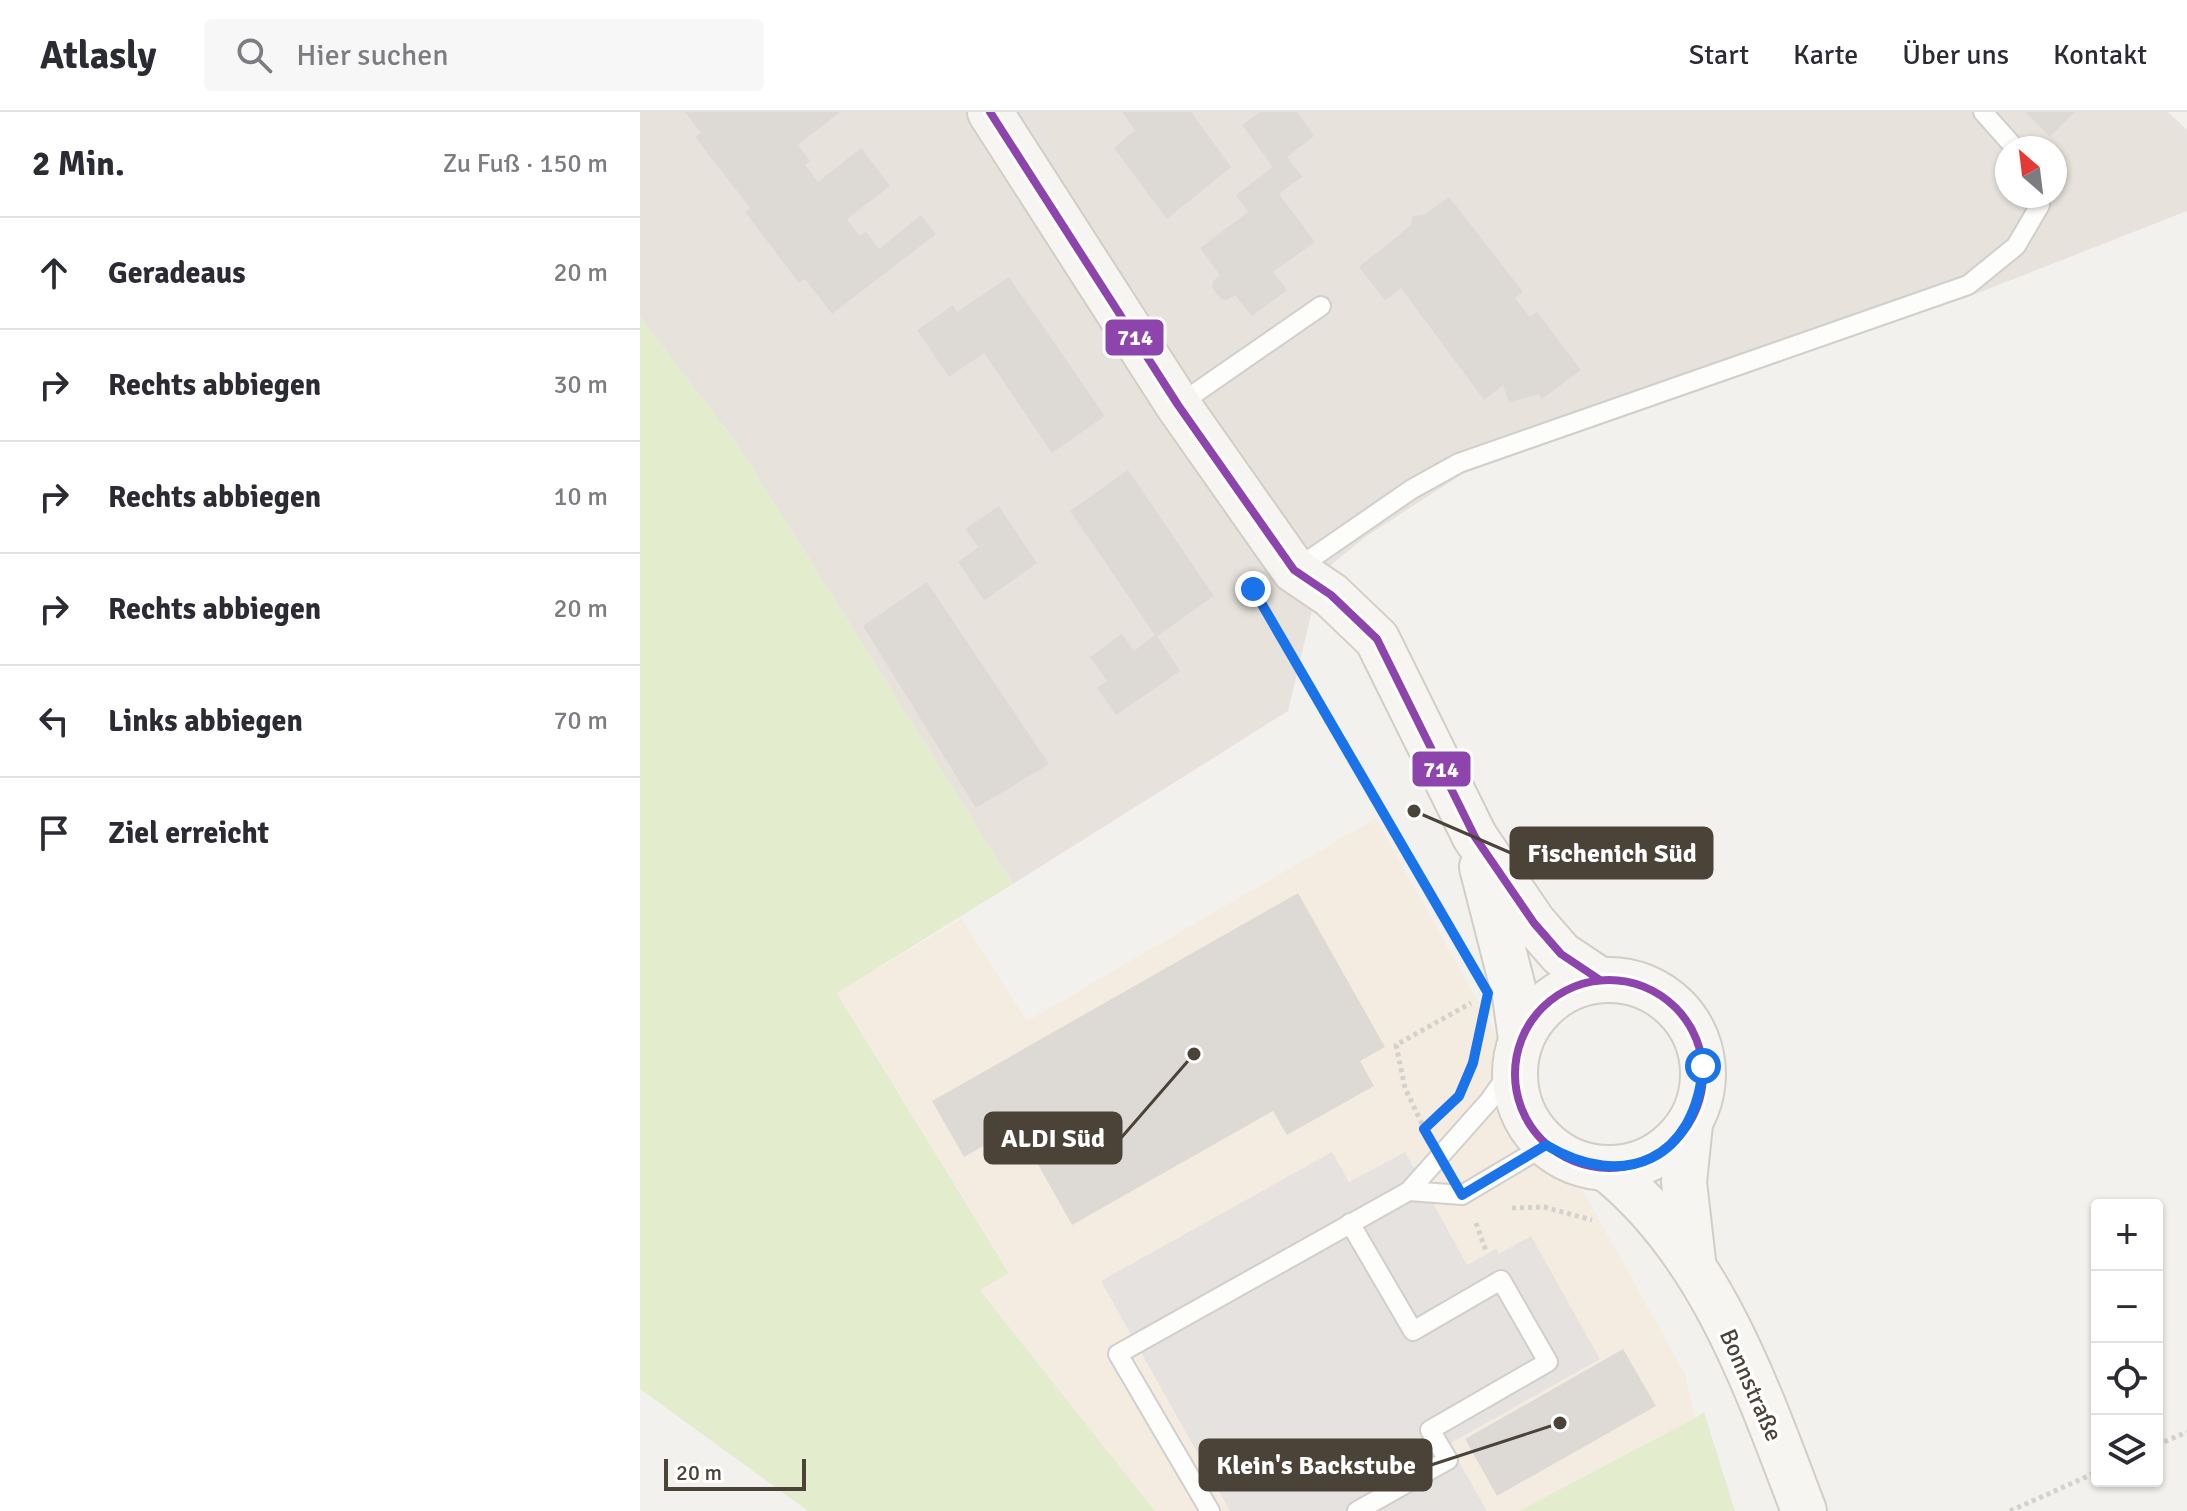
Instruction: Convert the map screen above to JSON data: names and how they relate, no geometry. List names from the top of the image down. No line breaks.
{"streets":{"main road":["Bonnstraße"]},"places":["Fischenich Süd","ALDI Süd","Klein's Backstube"],"lines":["transit line 714"],"scale_bar":"20 m","north":"top left","page":{"header":"Atlasly","search":"Hier suchen","nav":["Start","Karte","Über uns","Kontakt"],"heading":["2 Min.","Zu Fuß · 150 m"],"list":[["Geradeaus","20 m"],["Rechts abbiegen","30 m"],["Rechts abbiegen","10 m"],["Rechts abbiegen","20 m"],["Links abbiegen","70 m"],"Ziel erreicht"],"map_buttons":["+","−"],"scale":"20 m"}}
